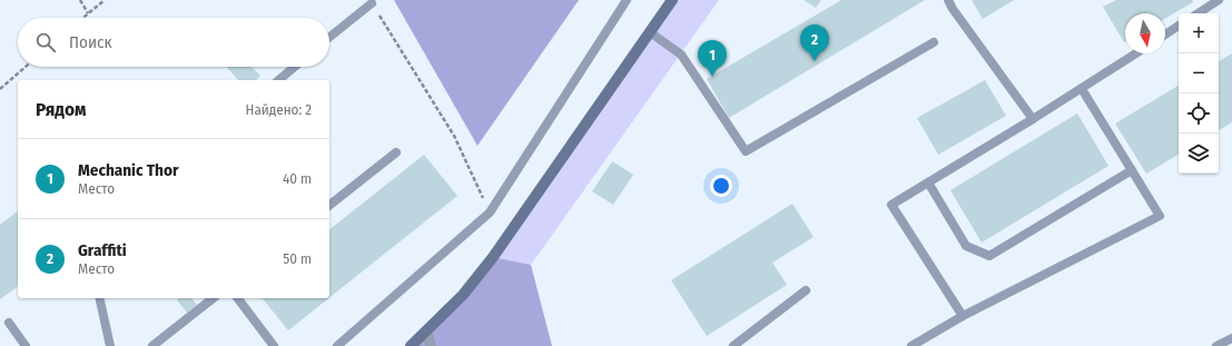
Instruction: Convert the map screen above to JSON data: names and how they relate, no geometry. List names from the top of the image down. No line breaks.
{"north":"bottom","page":{"map_buttons":["+","−"],"search":"Поиск","pins":["2","1"],"heading":["Рядом","Найдено: 2"],"list":[{"mark":"1","name":"Mechanic Thor","note":"Место","value":"40 m"},{"mark":"2","name":"Graffiti","note":"Место","value":"50 m"}]}}
